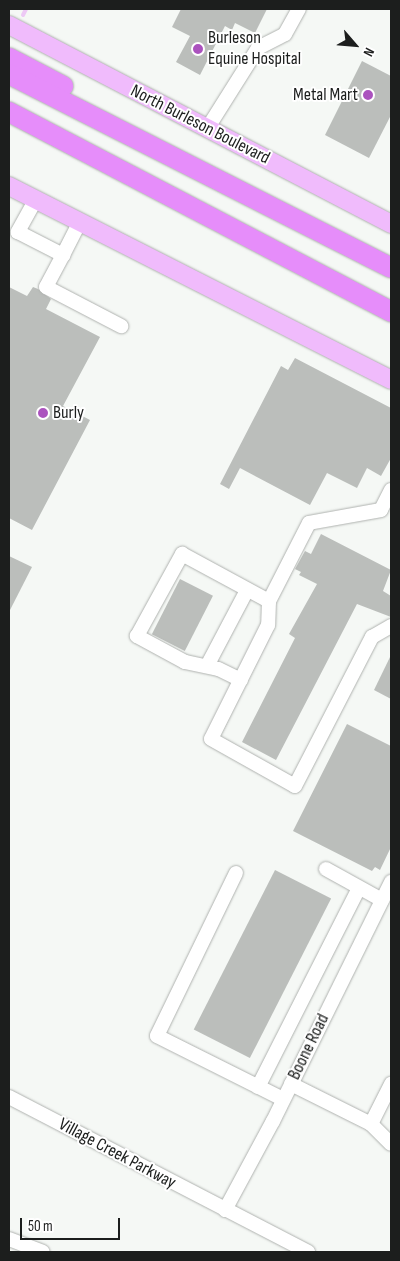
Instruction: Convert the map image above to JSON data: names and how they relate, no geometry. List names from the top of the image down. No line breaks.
{"streets":{"main road":["North Burleson Boulevard"],"street":["Boone Road","Village Creek Parkway"]},"crossings":[["Boone Road","Village Creek Parkway"]],"places":["Burleson Equine Hospital","Metal Mart","Burly"],"scale_bar":"50 m","north":"bottom right"}
